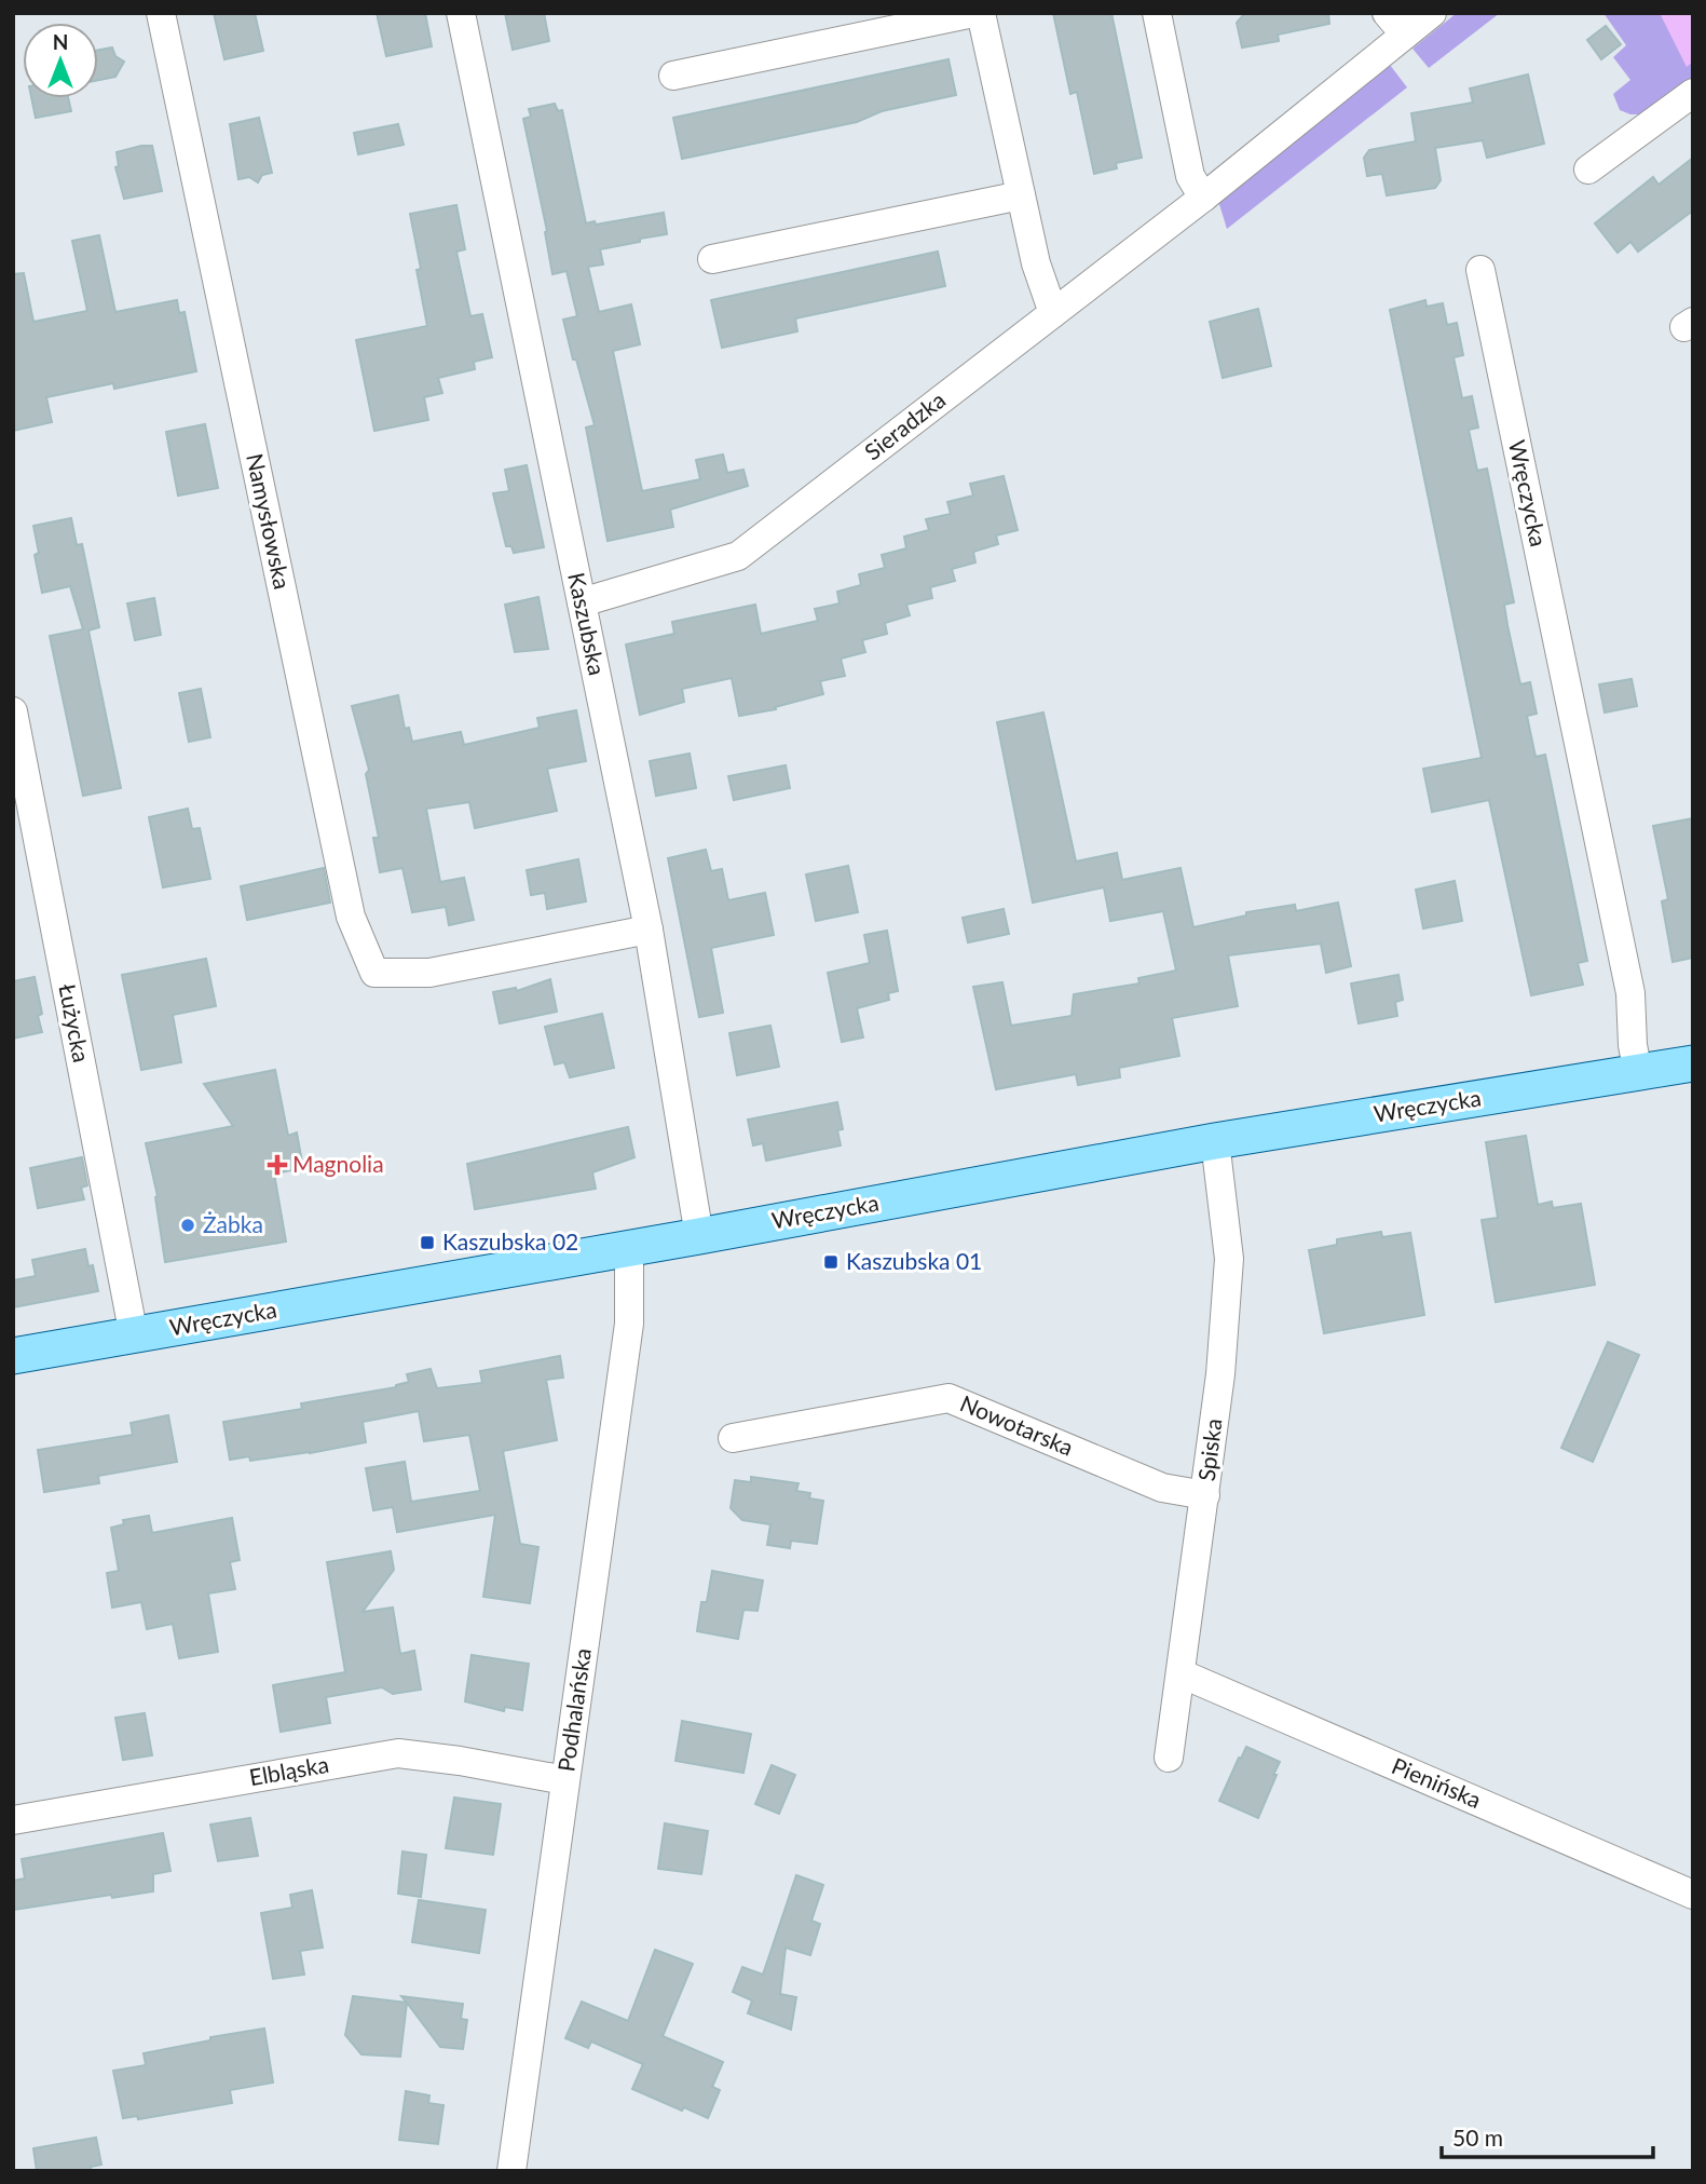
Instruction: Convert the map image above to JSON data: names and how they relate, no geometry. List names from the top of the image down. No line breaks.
{"streets":{"main road":["Wręczycka"],"street":["Sieradzka","Namysłowska","Kaszubska","Łużycka","Nowotarska","Spiska","Podhalańska","Elbląska","Pienińska"]},"crossings":[["Sieradzka","Kaszubska"],["Wręczycka","Kaszubska"],["Wręczycka","Łużycka"],["Wręczycka","Spiska"],["Wręczycka","Podhalańska"],["Namysłowska","Kaszubska"],["Nowotarska","Spiska"],["Spiska","Pienińska"],["Podhalańska","Elbląska"]],"places":{"health":["Magnolia"],"other":["Żabka"],"transit":["Kaszubska 02","Kaszubska 01"]},"scale_bar":"50 m","north":"top"}
